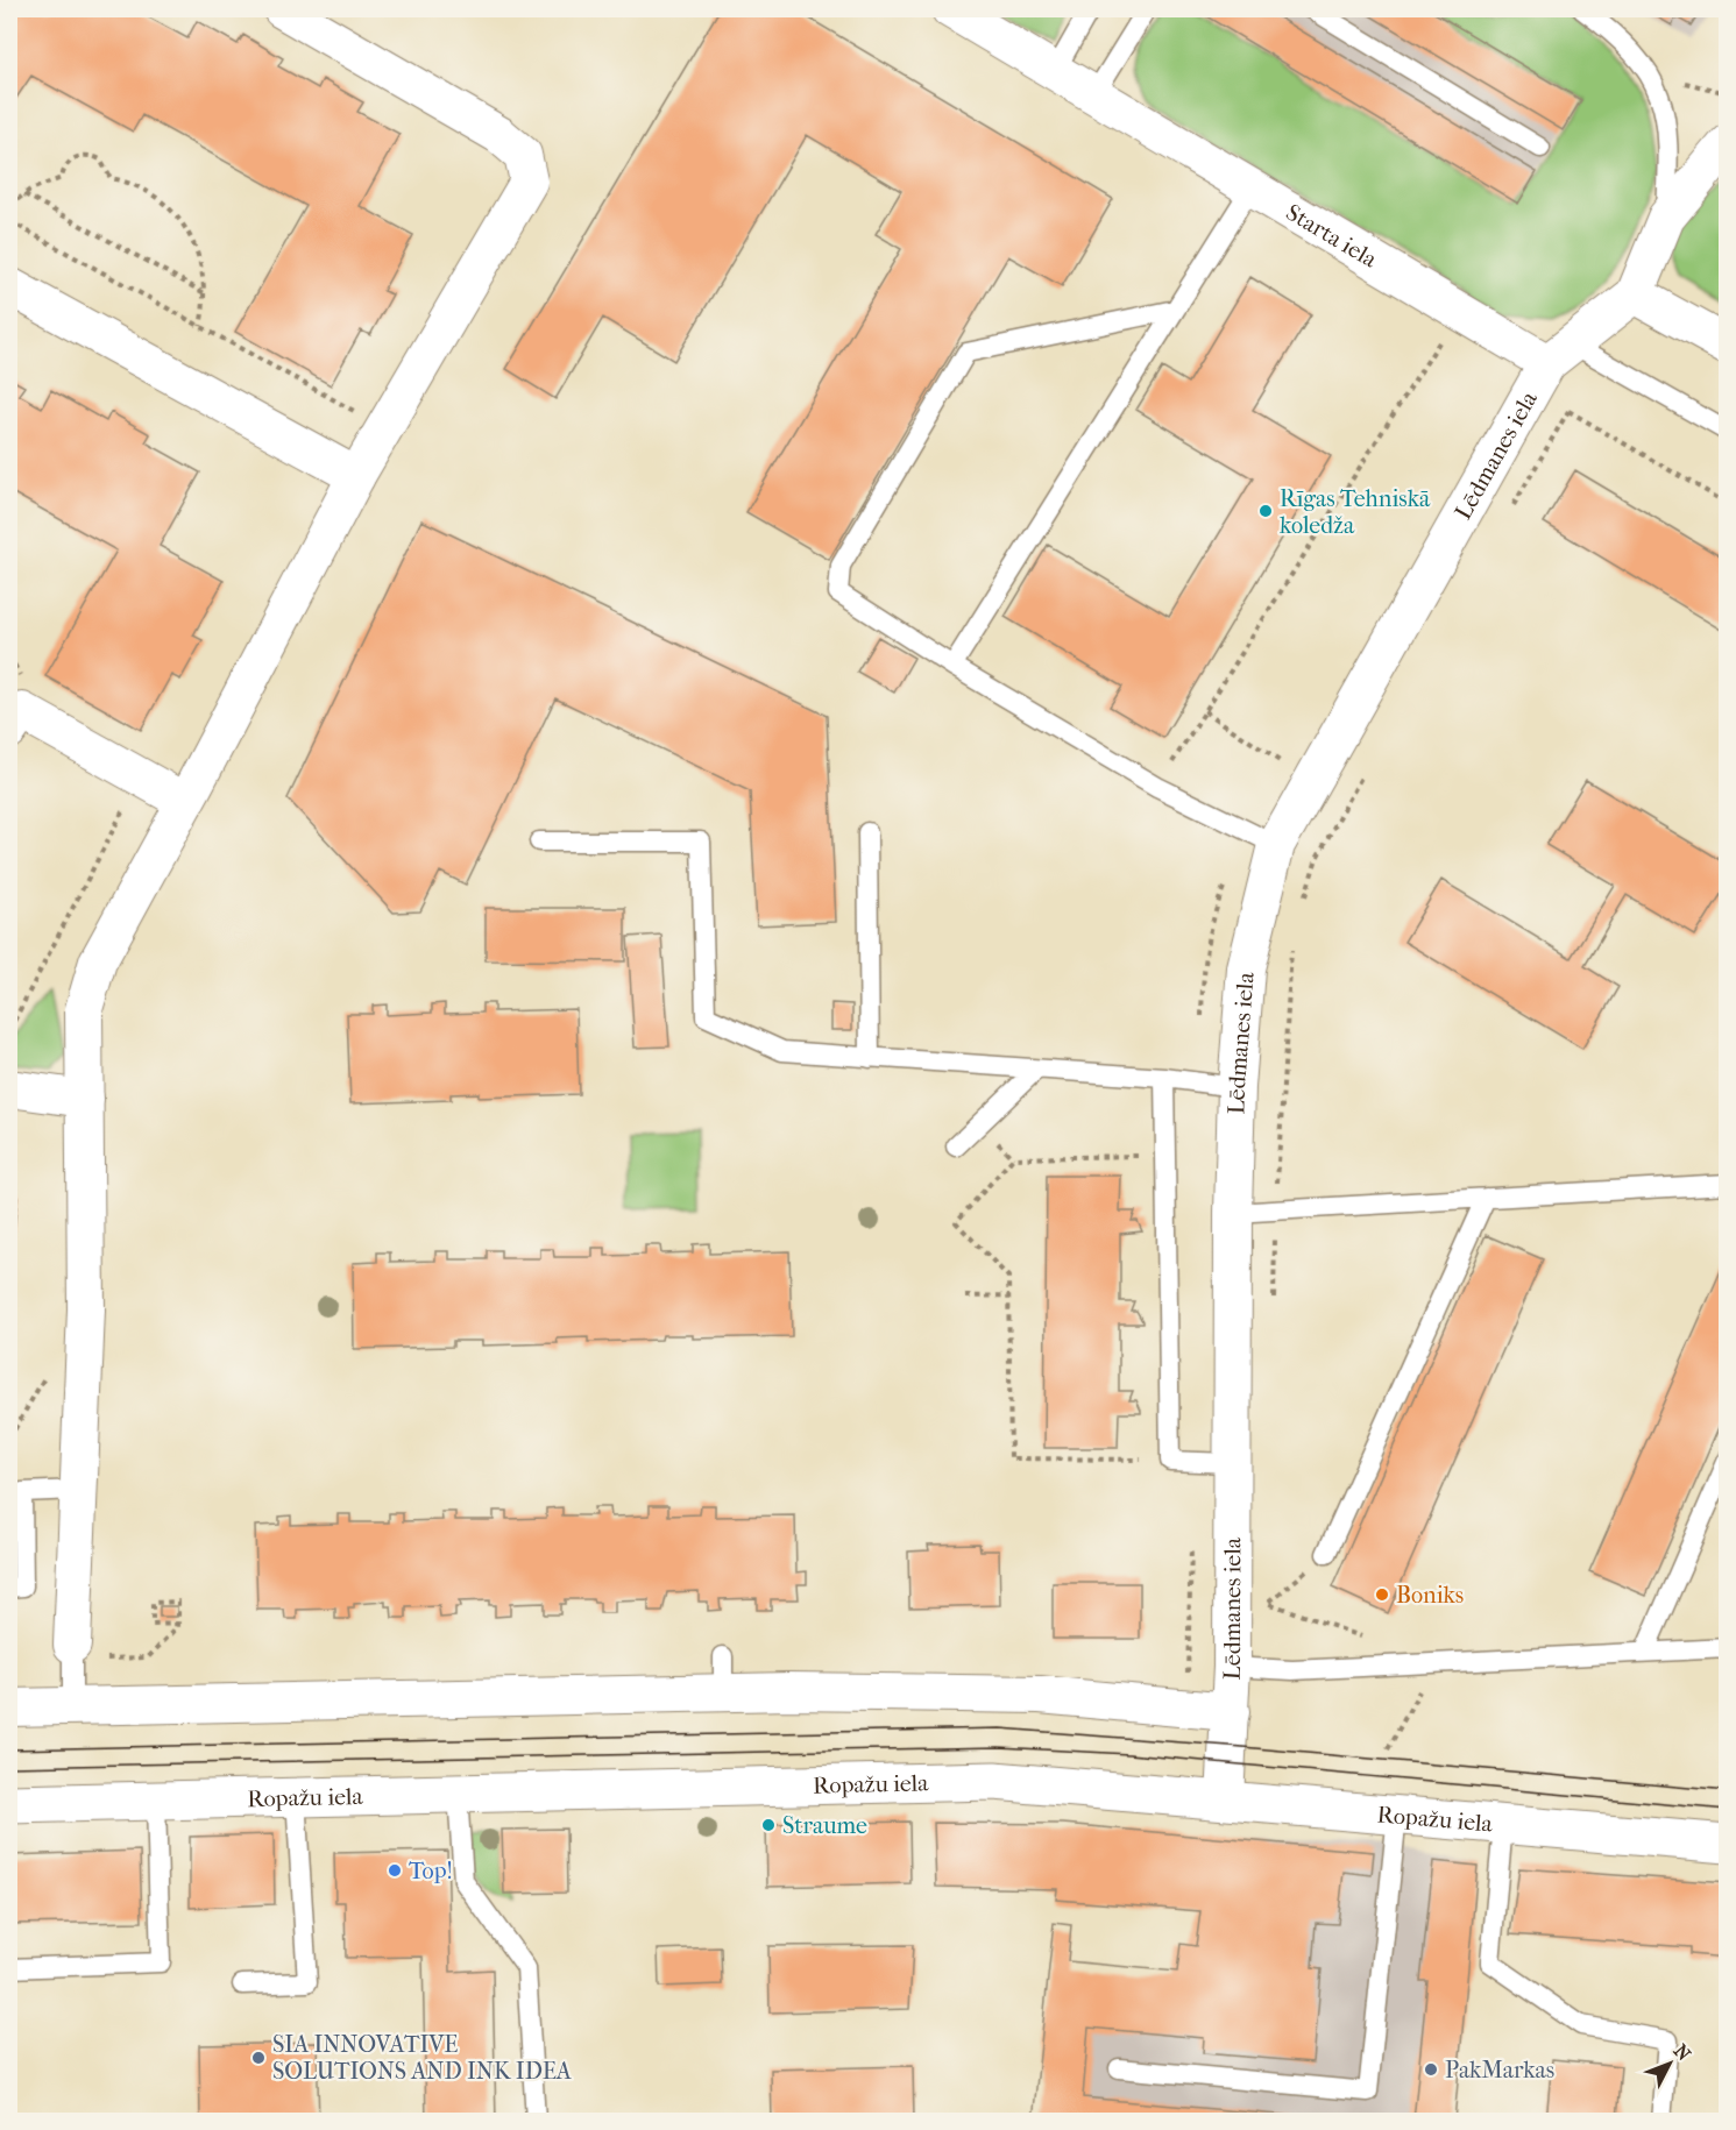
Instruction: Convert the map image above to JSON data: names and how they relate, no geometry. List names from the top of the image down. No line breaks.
{"streets":{"street":["Starta iela","Lēdmanes iela","Ropažu iela"]},"crossings":[["Starta iela","Lēdmanes iela"],["Lēdmanes iela","Ropažu iela"]],"places":["Rīgas Tehniskā koledža","Boniks","Straume","Top!","SIA INNOVATIVE SOLUTIONS AND INK IDEA","PakMarkas"],"north":"top right"}
